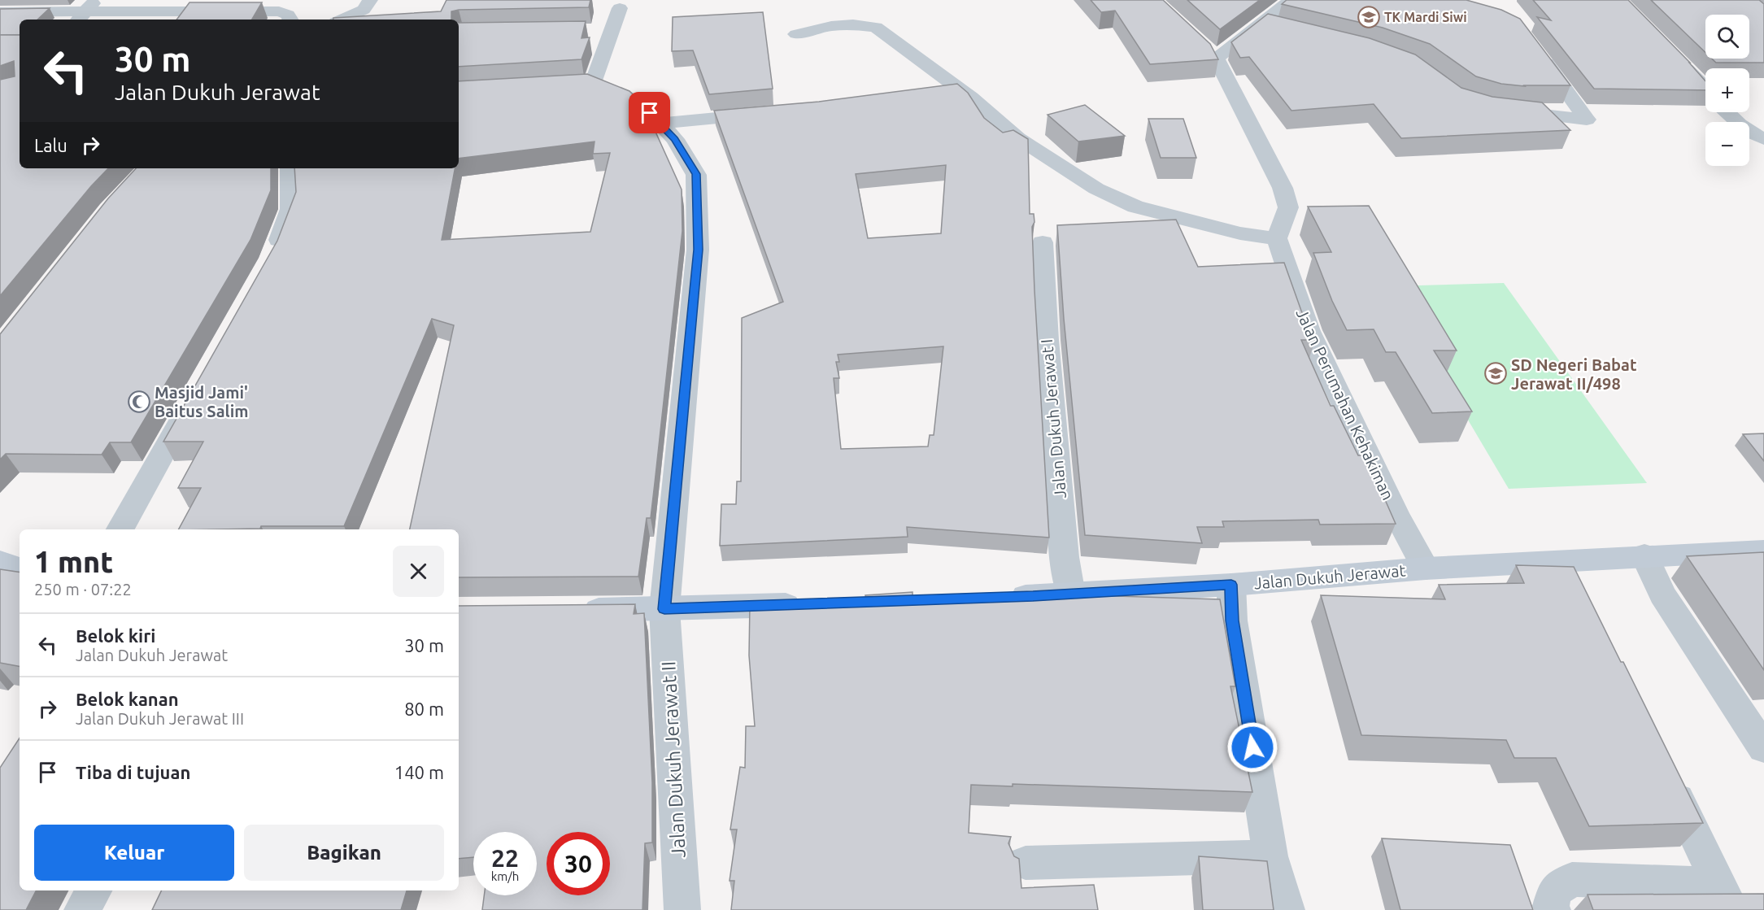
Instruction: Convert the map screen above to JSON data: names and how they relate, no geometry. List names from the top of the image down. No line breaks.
{"streets":{"street":["Jalan Perumahan Kehakiman","Jalan Dukuh Jerawat I","Jalan Dukuh Jerawat","Jalan Dukuh Jerawat II"]},"crossings":[["Jalan Perumahan Kehakiman","Jalan Dukuh Jerawat"],["Jalan Dukuh Jerawat I","Jalan Dukuh Jerawat"]],"places":{"school or university":["TK Mardi Siwi","SD Negeri Babat Jerawat II/498"],"mosque":["Masjid Jami' Baitus Salim"]},"page":{"map_buttons":["+","−"],"turn":["30 m","Jalan Dukuh Jerawat"],"then":"Lalu","heading":["1 mnt","250 m · 07:22"],"list":[{"name":"Belok kiri","note":"Jalan Dukuh Jerawat","value":"30 m"},{"name":"Belok kanan","note":"Jalan Dukuh Jerawat III","value":"80 m"},{"name":"Tiba di tujuan","value":"140 m"}],"buttons":["Keluar","Bagikan"],"speed":"22 km/h","limit":"30"}}
